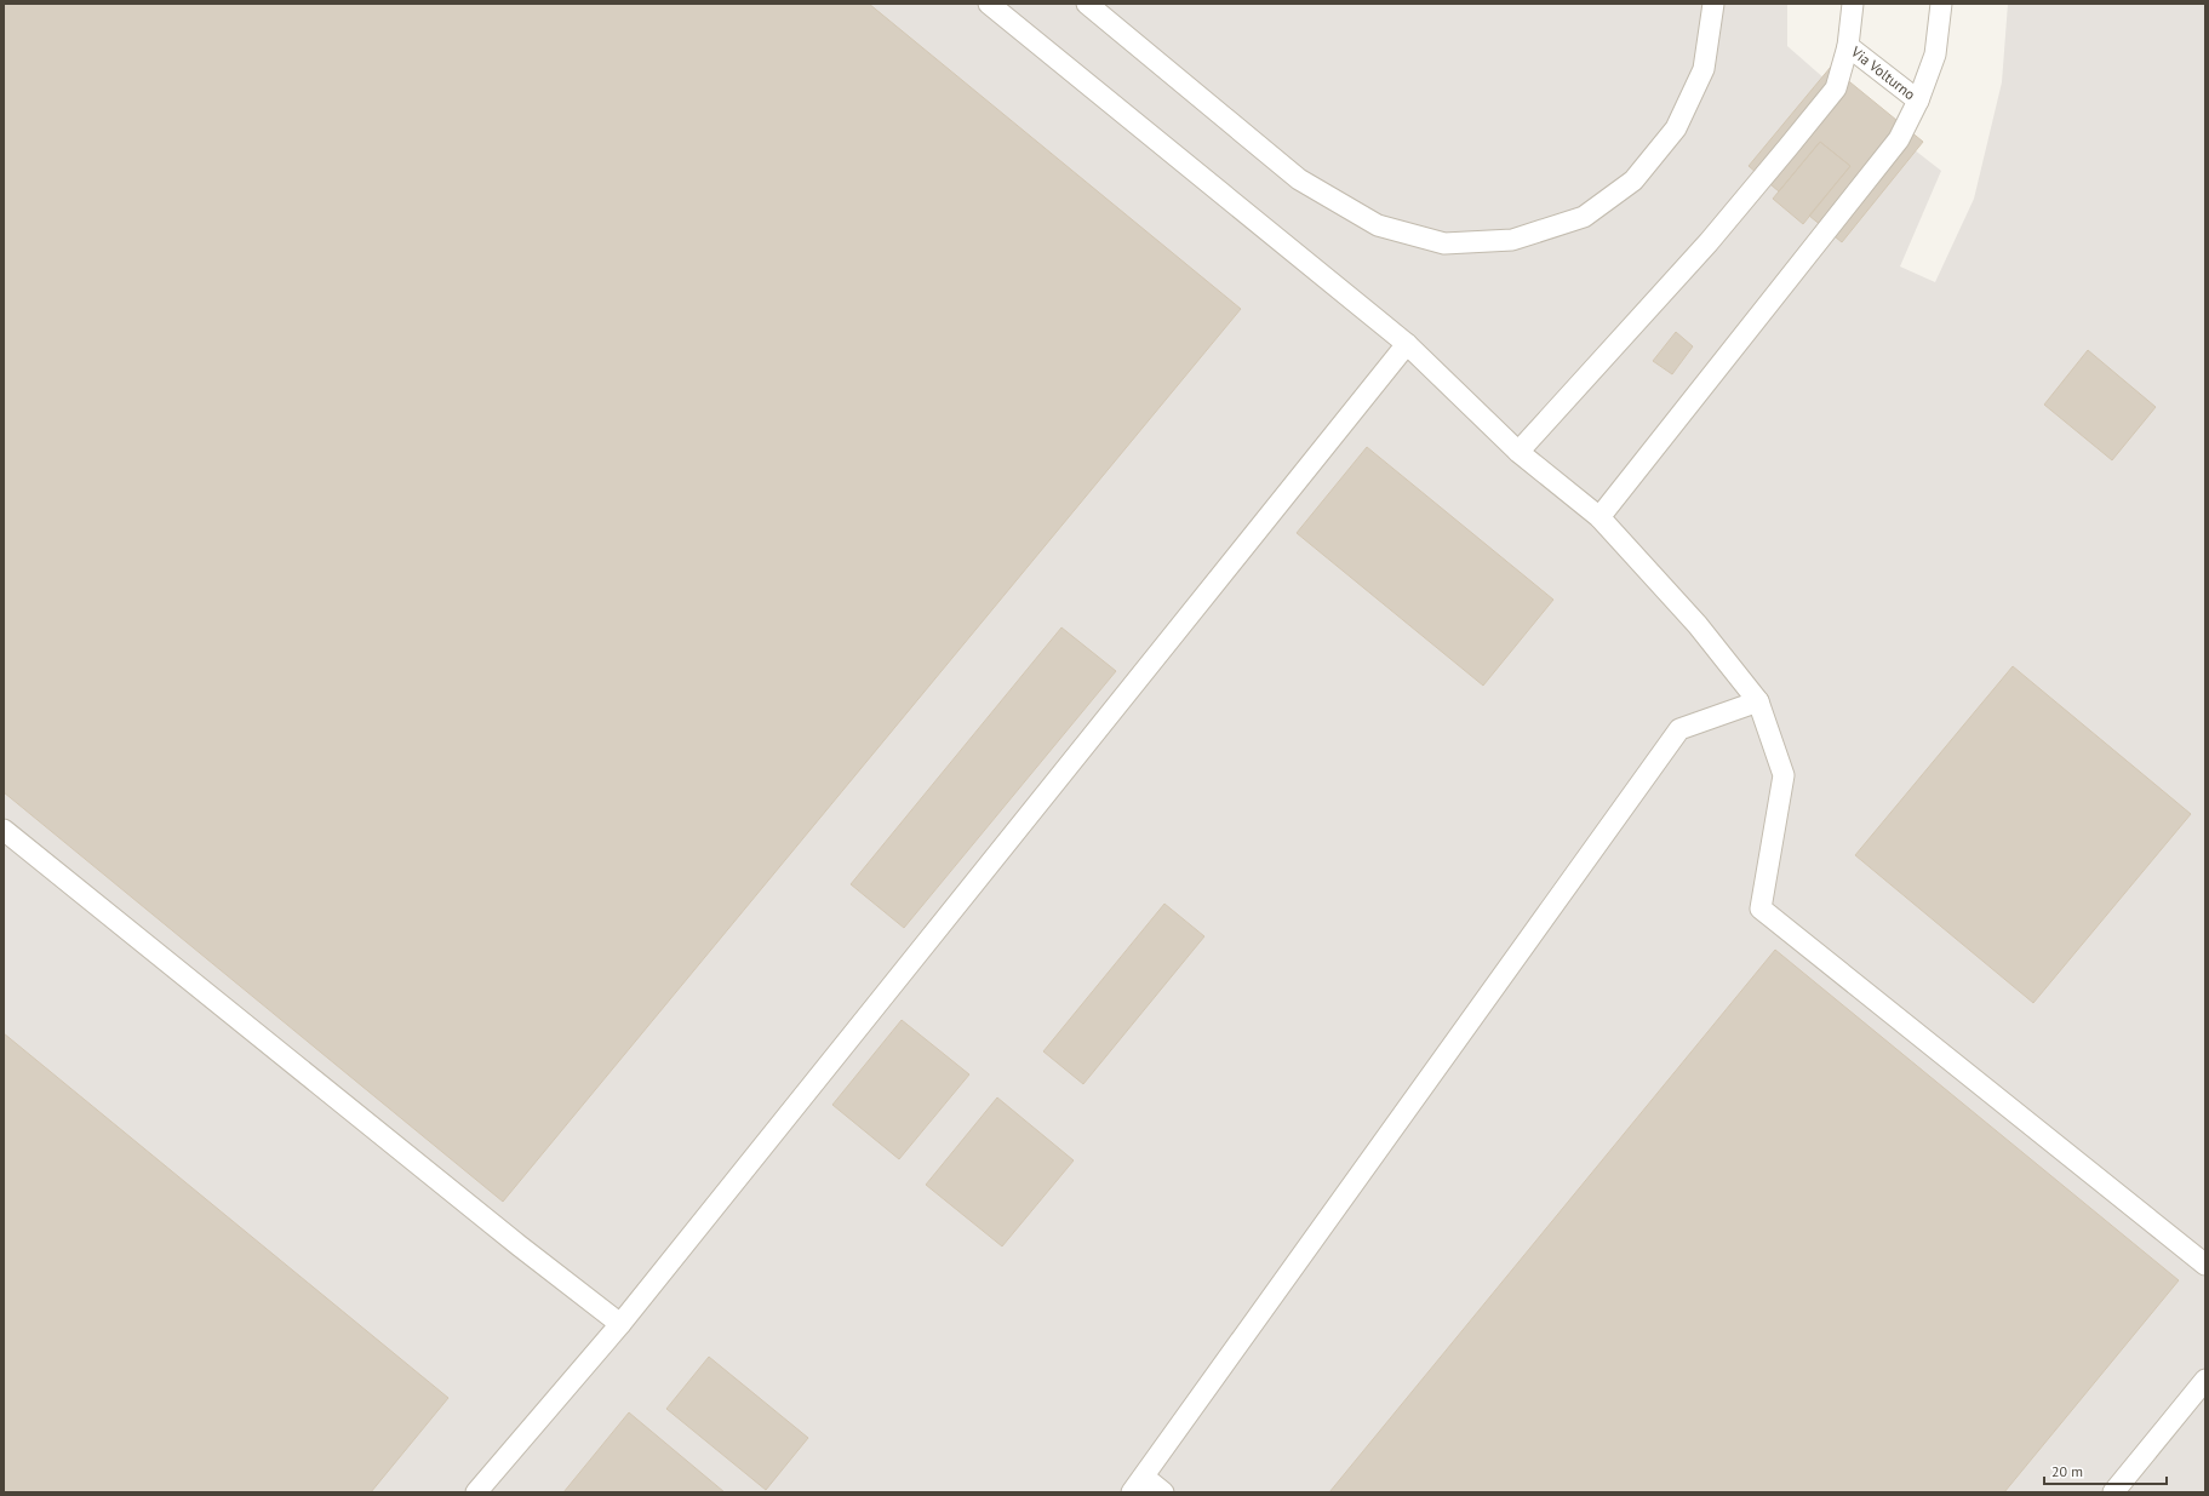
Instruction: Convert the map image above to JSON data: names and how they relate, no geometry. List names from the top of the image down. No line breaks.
{"streets":{"lane":["Via Volturno"]},"scale_bar":"20 m"}
